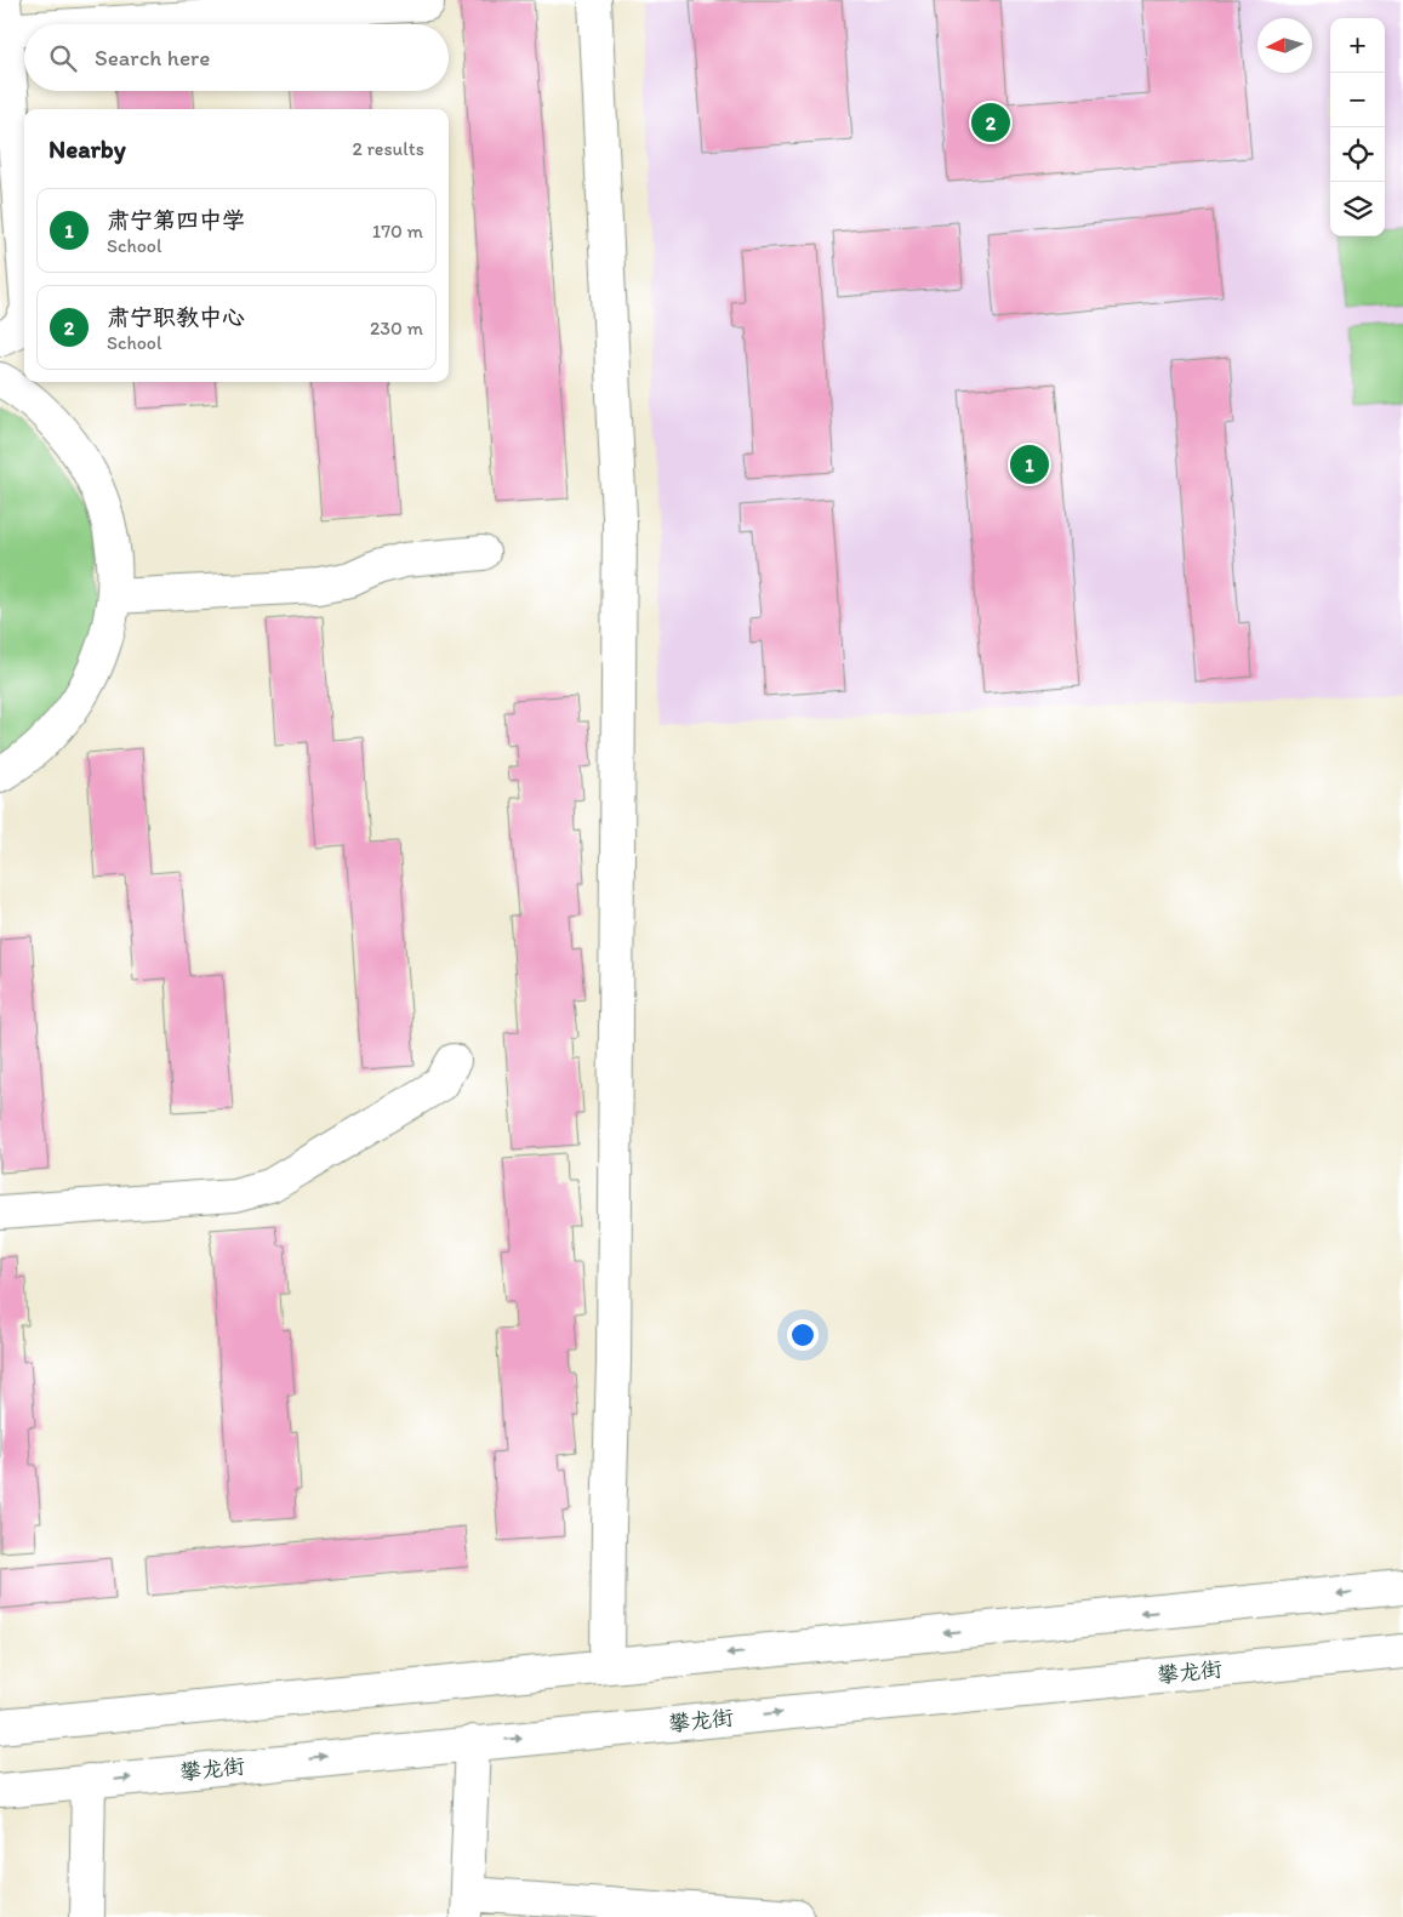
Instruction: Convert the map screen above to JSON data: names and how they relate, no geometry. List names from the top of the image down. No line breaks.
{"streets":{"street":["攀龙街"]},"north":"left","page":{"map_buttons":["+","−"],"search":"Search here","pins":["2","1"],"heading":["Nearby","2 results"],"list":[{"mark":"1","name":"肃宁第四中学","note":"School","value":"170 m"},{"mark":"2","name":"肃宁职教中心","note":"School","value":"230 m"}]}}
